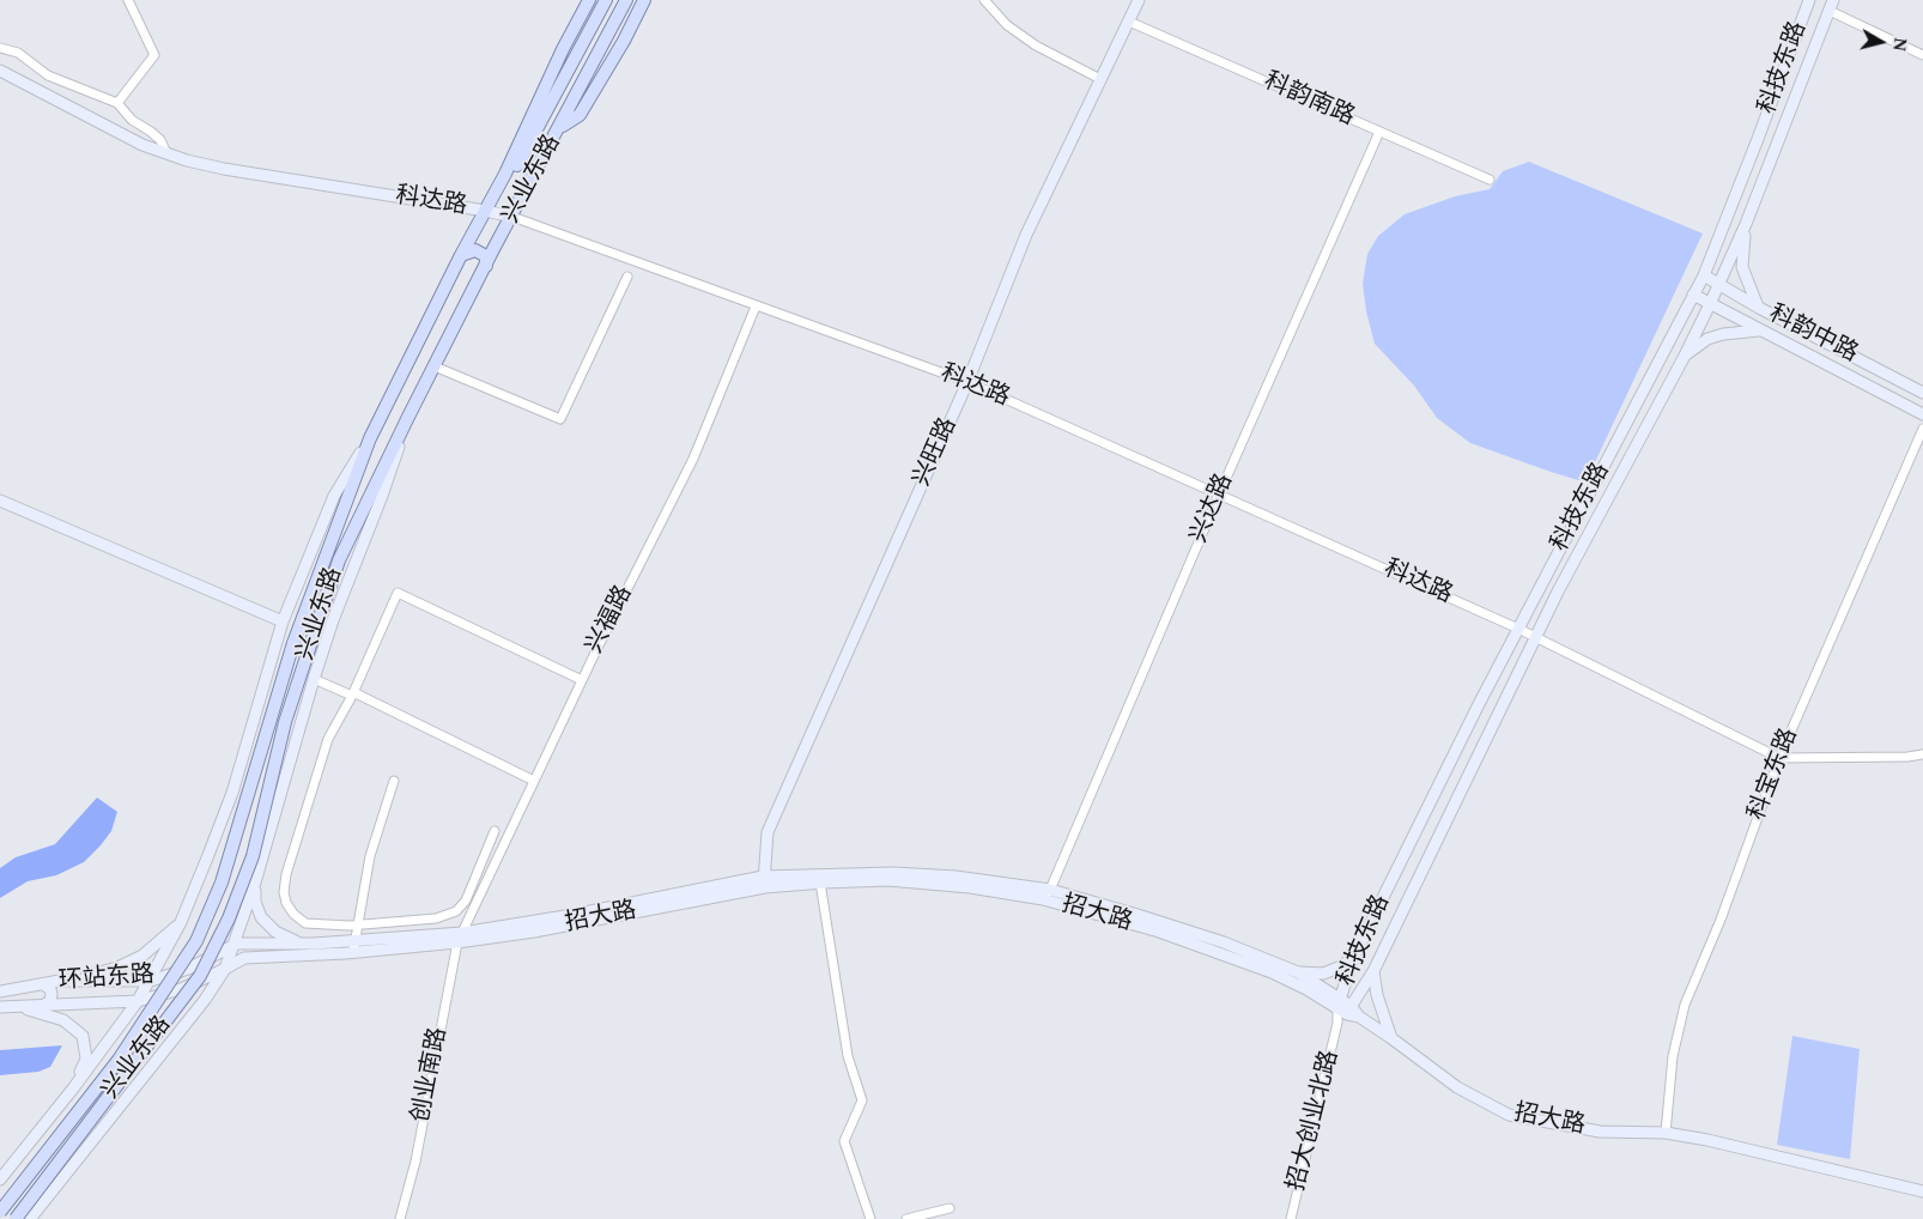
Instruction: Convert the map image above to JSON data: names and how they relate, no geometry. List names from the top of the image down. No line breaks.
{"streets":{"main road":["科技东路","兴业东路","科达路","科韵中路","兴旺路","招大路","环站东路"],"street":["科韵南路","兴达路","兴福路","科宝东路","创业南路","招大创业北路"]},"crossings":[["科技东路","科达路"],["科技东路","科韵中路"],["科技东路","招大路"],["科技东路","招大创业北路"],["科韵南路","兴旺路"],["科韵南路","兴达路"],["兴业东路","科达路"],["兴业东路","环站东路"],["科达路","兴旺路"],["科达路","兴达路"],["科达路","兴福路"],["科达路","科宝东路"],["兴旺路","招大路"],["兴达路","招大路"],["兴福路","招大路"],["兴福路","创业南路"],["科宝东路","招大路"],["招大路","环站东路"],["招大路","创业南路"],["招大路","招大创业北路"]],"north":"right"}
